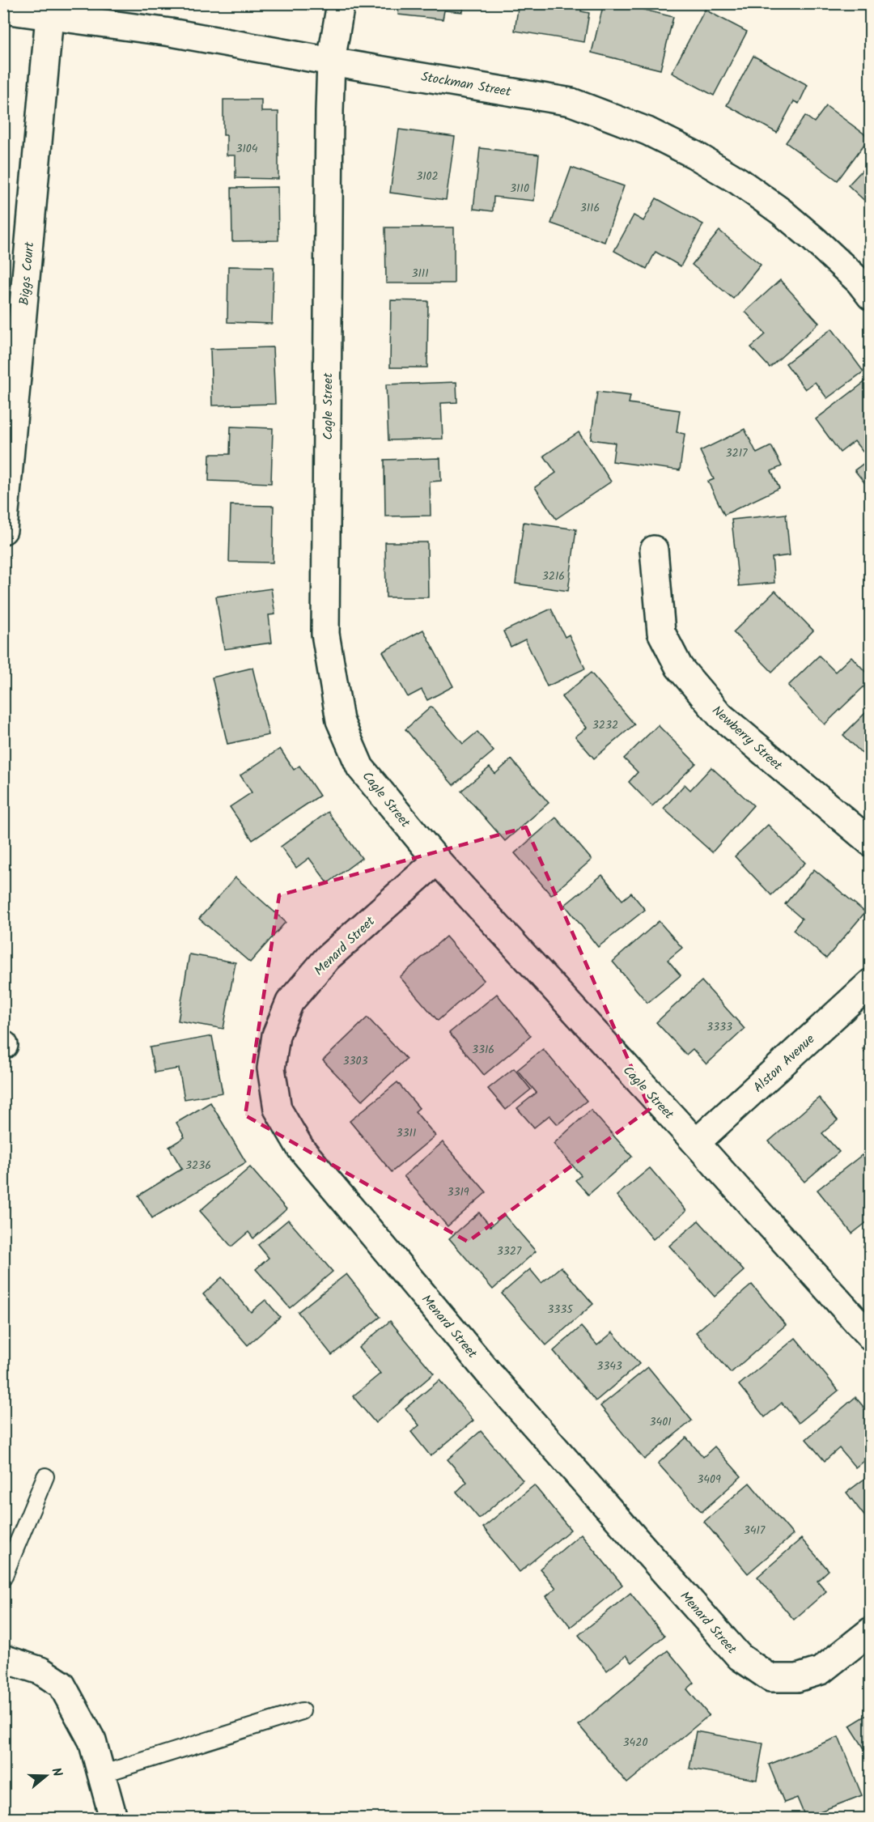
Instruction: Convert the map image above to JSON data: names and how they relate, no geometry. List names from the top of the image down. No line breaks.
{"streets":{"street":["Stockman Street","Biggs Court","Cagle Street","Newberry Street","Menard Street","Alston Avenue"]},"crossings":[["Stockman Street","Biggs Court"],["Stockman Street","Cagle Street"],["Cagle Street","Menard Street"],["Cagle Street","Alston Avenue"]],"house_numbers":["3104","3102","3110","3116","3111","3217","3216","3232","3333","3316","3303","3311","3236","3319","3327","3335","3343","3401","3409","3417","3420"],"north":"right"}
